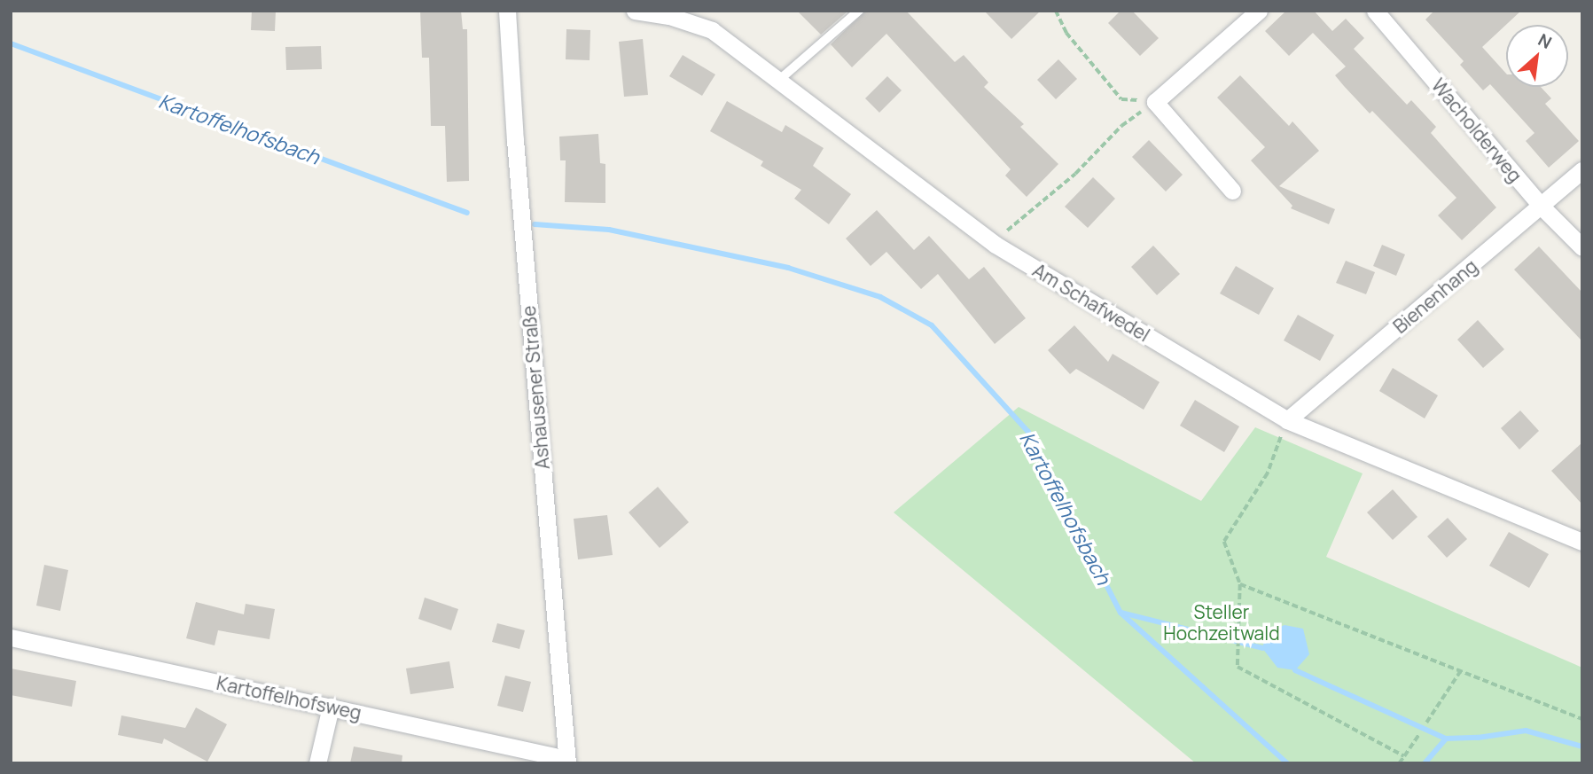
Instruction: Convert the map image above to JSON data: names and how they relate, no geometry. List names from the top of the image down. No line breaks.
{"streets":{"street":["Wacholderweg","Bienenhang","Am Schafwedel","Ashausener Straße","Kartoffelhofsweg"]},"crossings":[["Wacholderweg","Bienenhang"],["Bienenhang","Am Schafwedel"],["Ashausener Straße","Kartoffelhofsweg"]],"water":["Kartoffelhofsbach"],"parks":["Steller Hochzeitwald"],"north":"top right"}
